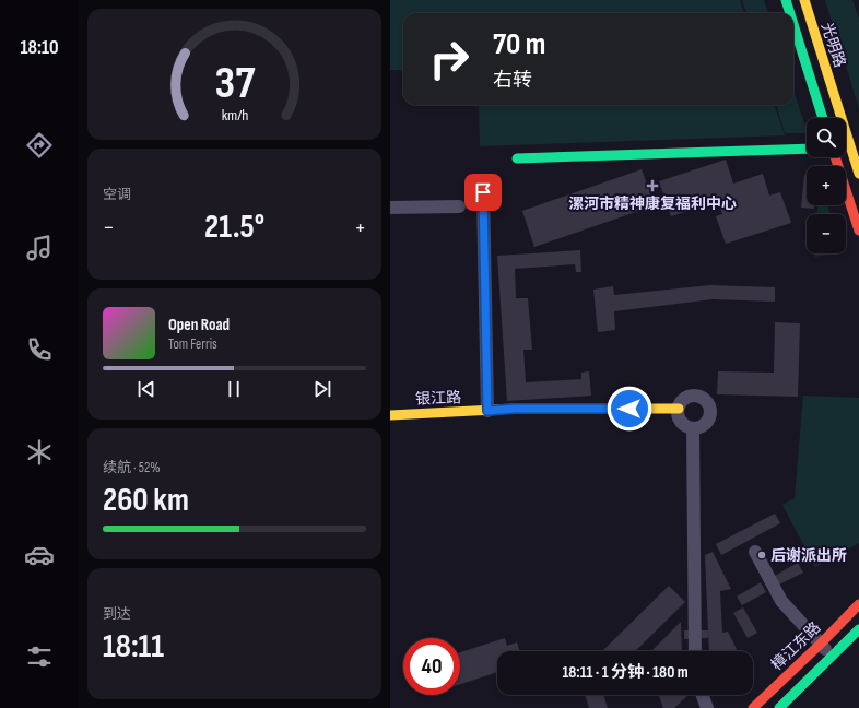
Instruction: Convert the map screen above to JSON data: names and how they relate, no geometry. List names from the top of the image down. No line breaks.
{"streets":{"street":["光明路","银江路","樟江东路"]},"places":{"health":["漯河市精神康复福利中心"],"other":["后谢派出所"]},"page":{"tabs":"18:10","turn":["70 m","右转"],"map_buttons":["+","−"],"tile":["空调",["续航 · 52%","260 km"],["到达","18:11"]],"heat":["−","21.5°","+"],"song":["Open Road","Tom Ferris"],"limit":"40","trip":"18:11 · 1 分钟 · 180 m","gauge":["37","km/h"]}}
